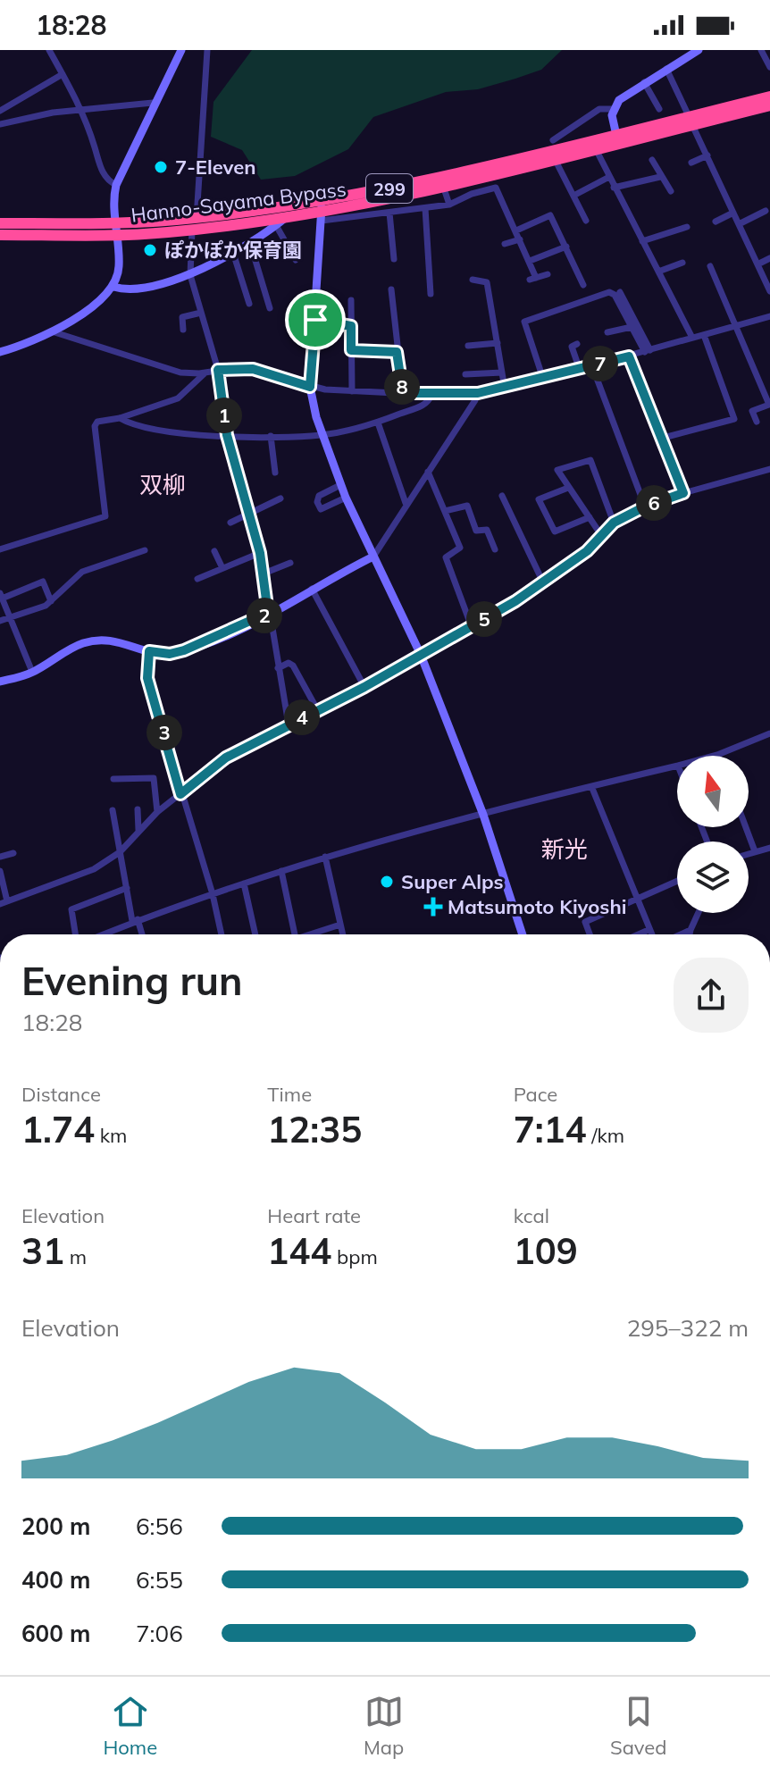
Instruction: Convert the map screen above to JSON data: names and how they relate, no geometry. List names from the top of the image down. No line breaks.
{"streets":{"highway":["299","Hanno-Sayama Bypass"]},"districts":["双柳","新光"],"places":{"other":["7-Eleven","ぽかぽか保育園","Super Alps"],"health":["Matsumoto Kiyoshi"]},"north":"top","page":{"status":"18:28","pins":["7","8","1","6","2","5","4","3"],"heading":["Evening run","18:28"],"stats":[["Distance","1.74 km"],["Time","12:35"],["Pace","7:14 /km"],["Elevation","31 m"],["Heart rate","144 bpm"],["kcal","109"]],"chart":["Elevation","295–322 m"],"list":[{"name":"200 m","note":"6:56"},{"name":"400 m","note":"6:55"},{"name":"600 m","note":"7:06"}],"tabs":["Home","Map","Saved"]}}
